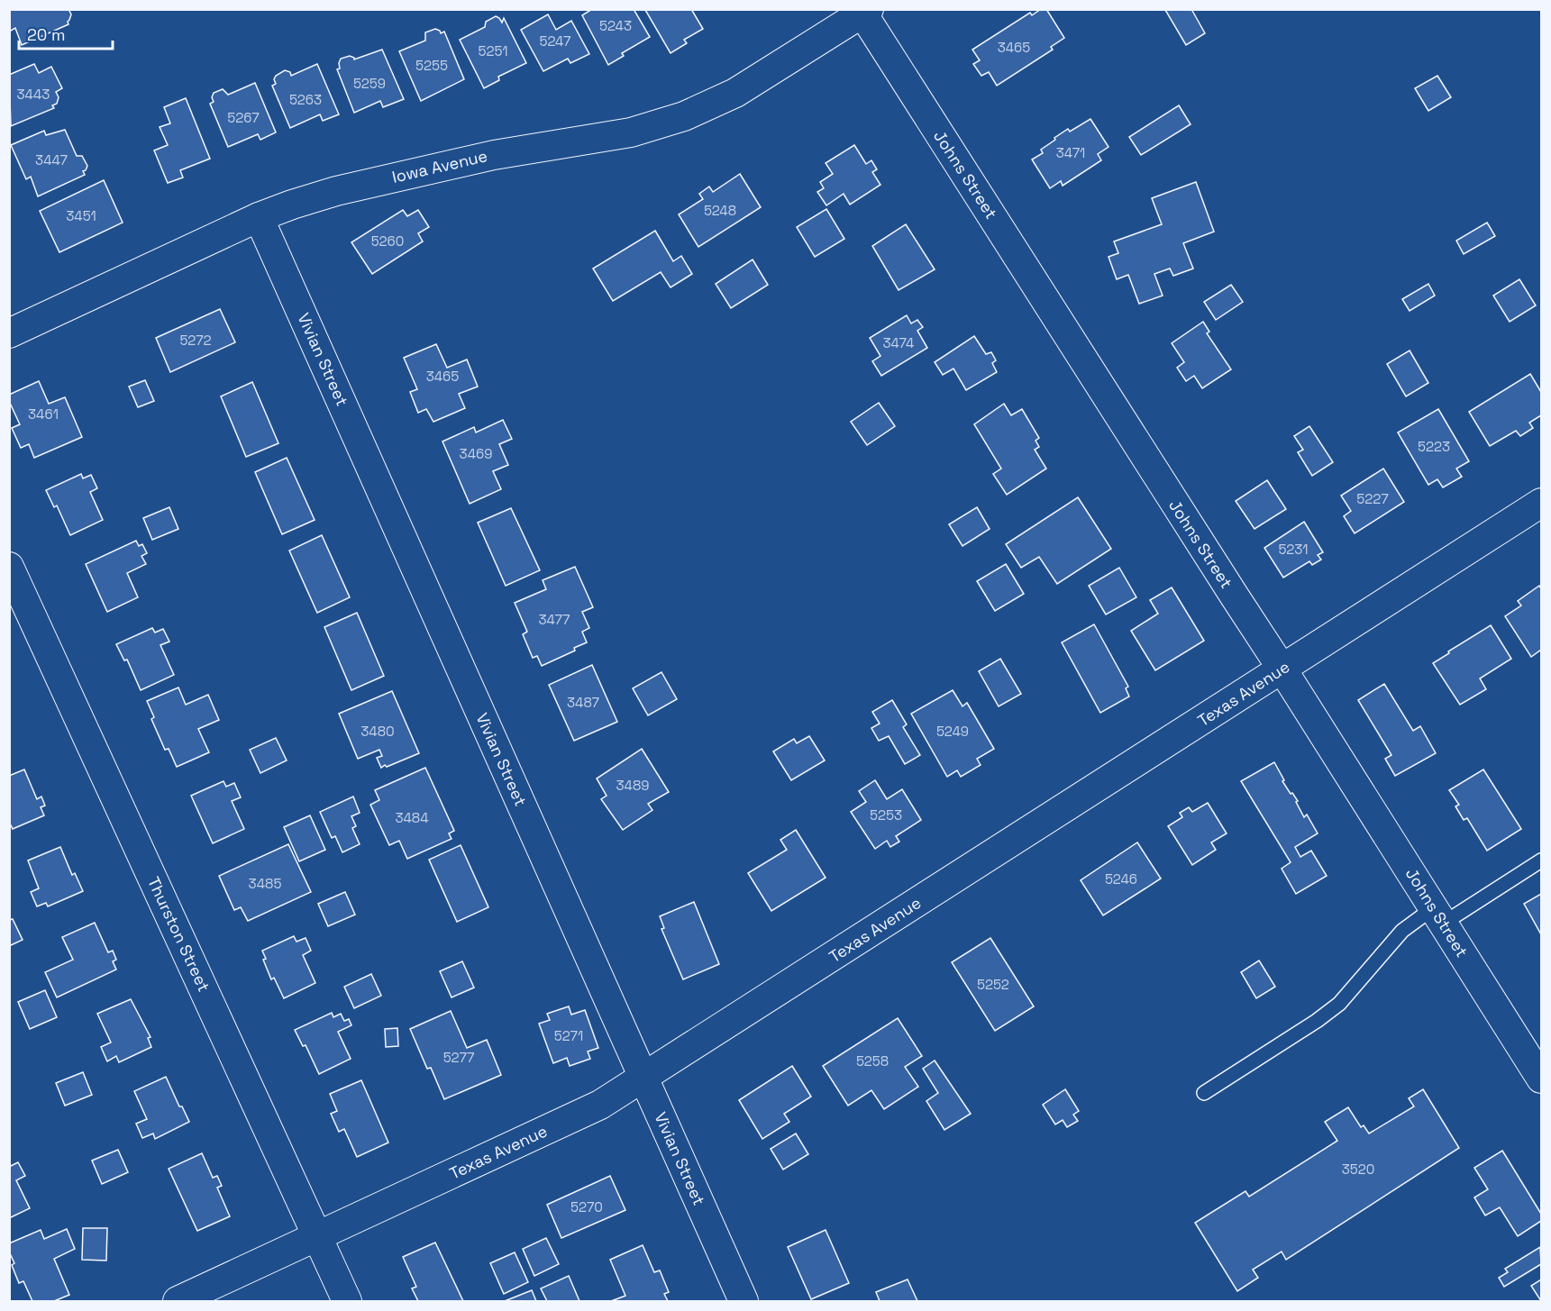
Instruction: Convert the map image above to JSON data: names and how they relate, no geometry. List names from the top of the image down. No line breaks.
{"streets":{"street":["Iowa Avenue","Johns Street","Vivian Street","Texas Avenue","Thurston Street"]},"crossings":[["Iowa Avenue","Johns Street"],["Iowa Avenue","Vivian Street"],["Johns Street","Texas Avenue"],["Vivian Street","Texas Avenue"],["Texas Avenue","Thurston Street"]],"house_numbers":["5243","5247","3465","5251","5255","5259","3443","5263","5267","3471","3447","5248","3451","5260","5272","3474","3465","3461","5223","3469","5227","5231","3477","3487","3480","5249","3489","5253","3484","5246","3485","5252","5271","5277","5258","3520","5270"],"scale_bar":"20 m"}
